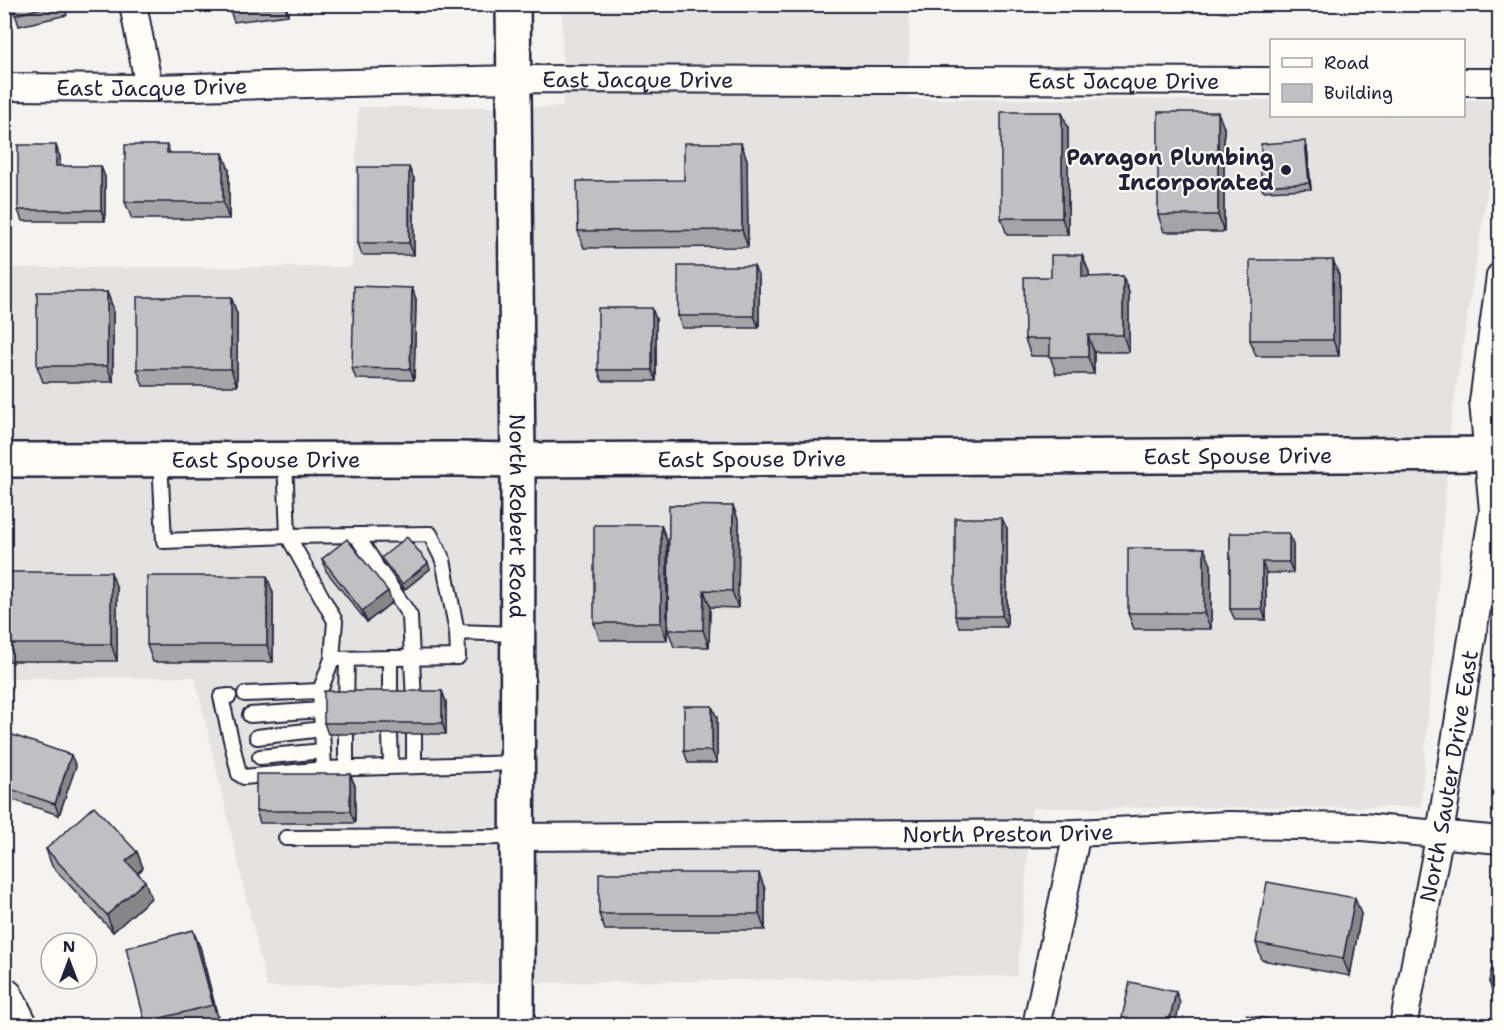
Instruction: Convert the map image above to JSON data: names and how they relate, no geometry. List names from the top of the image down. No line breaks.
{"streets":{"main road":["East Spouse Drive","North Robert Road"],"street":["East Jacque Drive","North Sauter Drive East","North Preston Drive"]},"crossings":[["East Jacque Drive","North Robert Road"],["East Spouse Drive","North Robert Road"],["East Spouse Drive","North Sauter Drive East"],["North Robert Road","North Preston Drive"],["North Sauter Drive East","North Preston Drive"]],"places":["Paragon Plumbing Incorporated"],"legend":["Road","Building"],"north":"top"}
